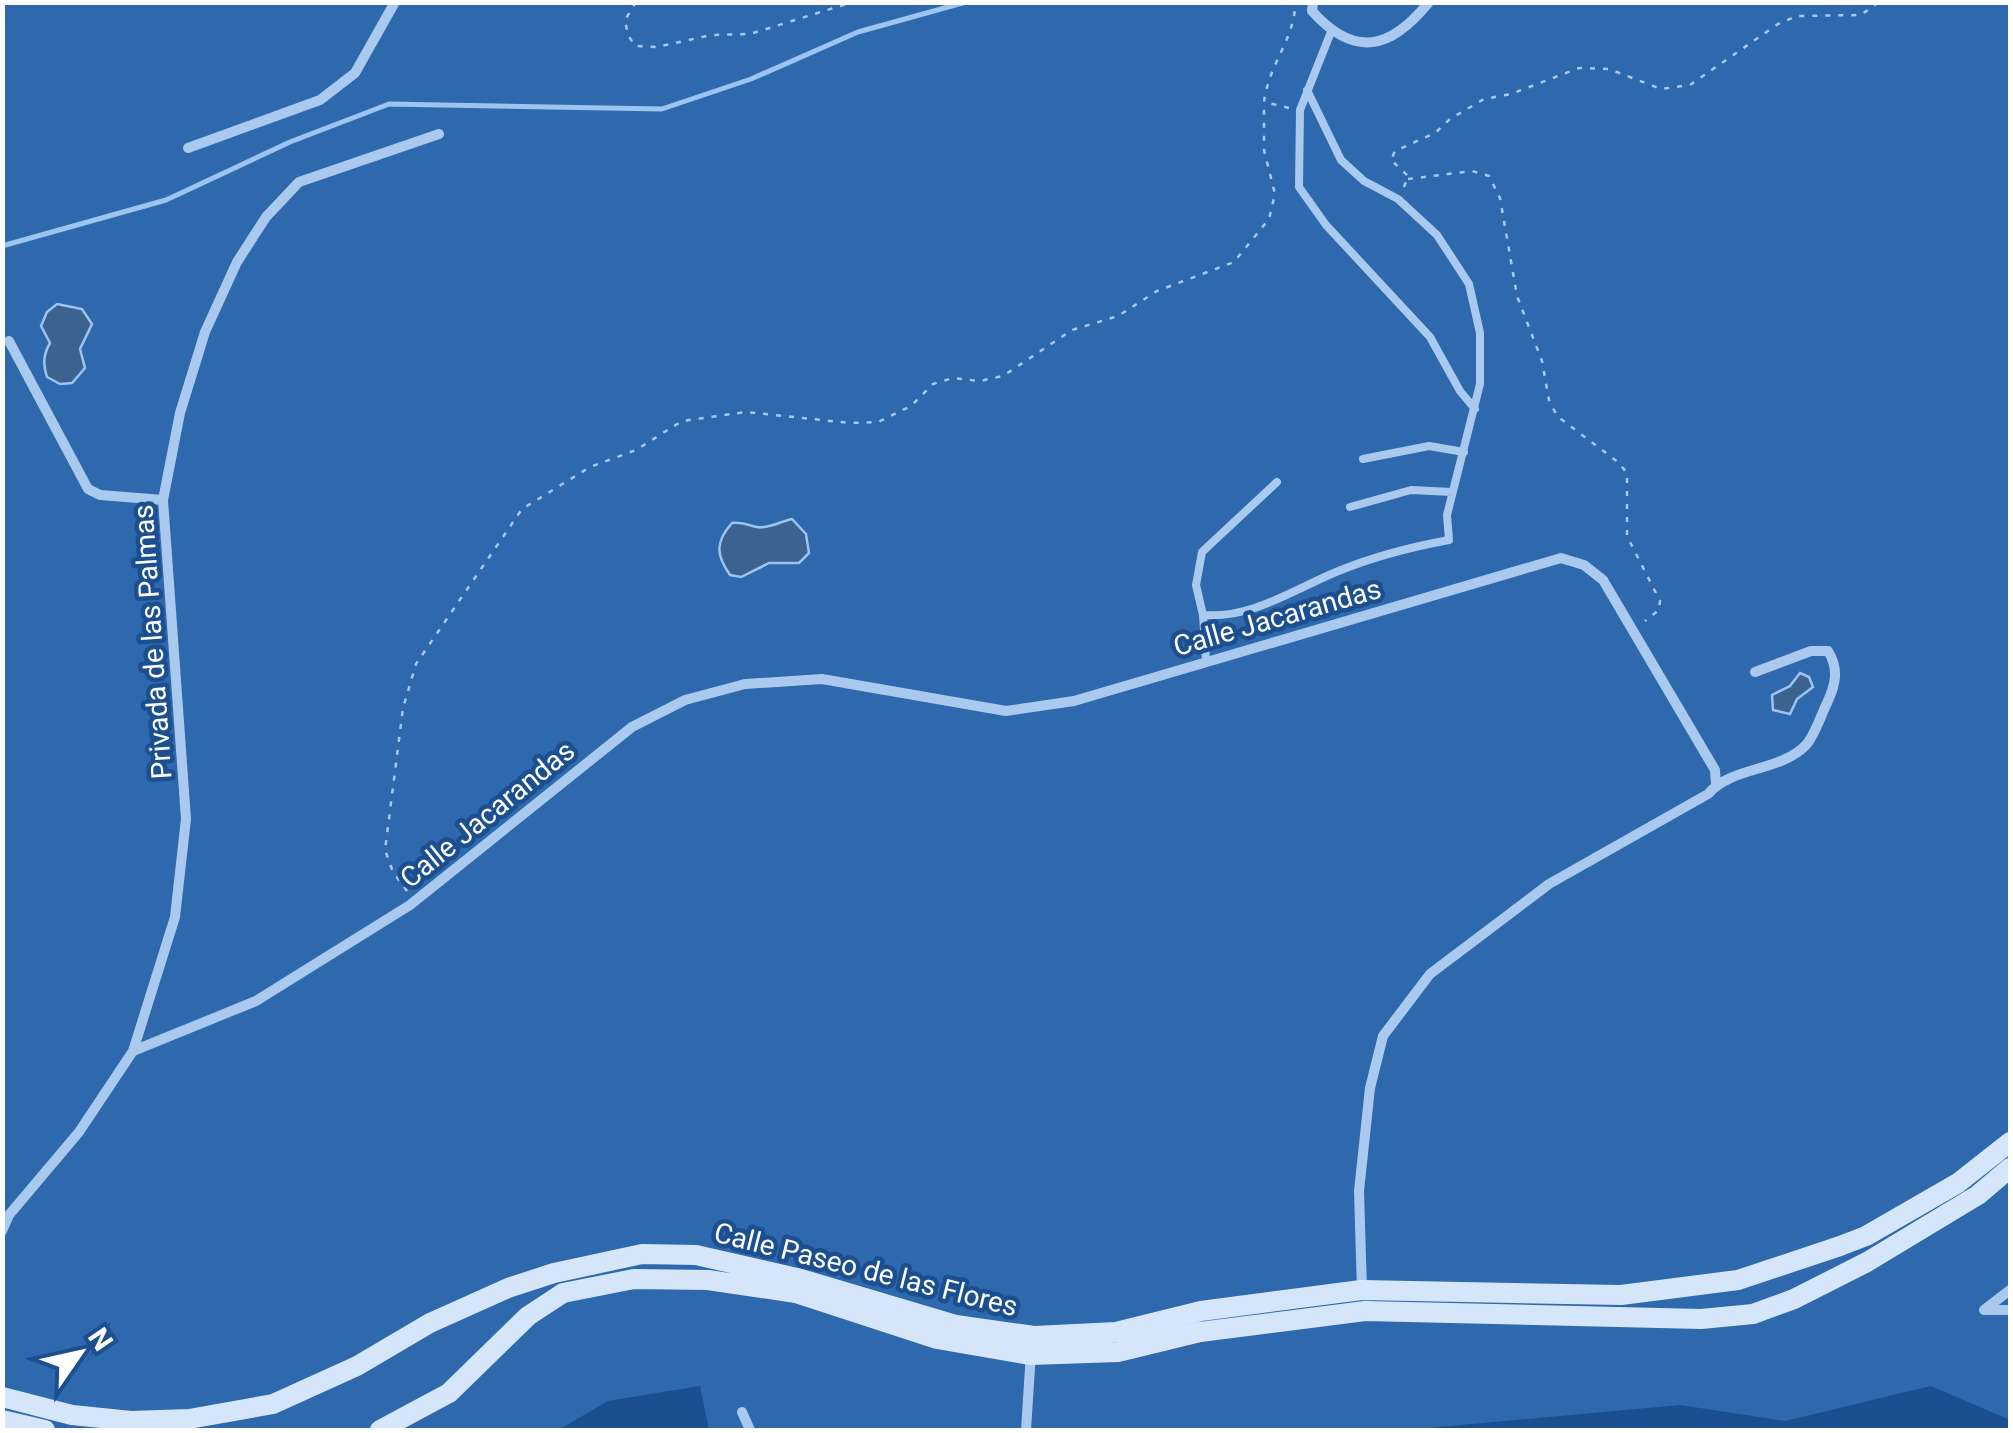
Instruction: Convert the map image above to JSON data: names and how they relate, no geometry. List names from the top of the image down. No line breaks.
{"streets":{"street":["Calle Jacarandas","Privada de las Palmas","Calle Paseo de las Flores"]},"crossings":[["Calle Jacarandas","Privada de las Palmas"]],"north":"top right"}
